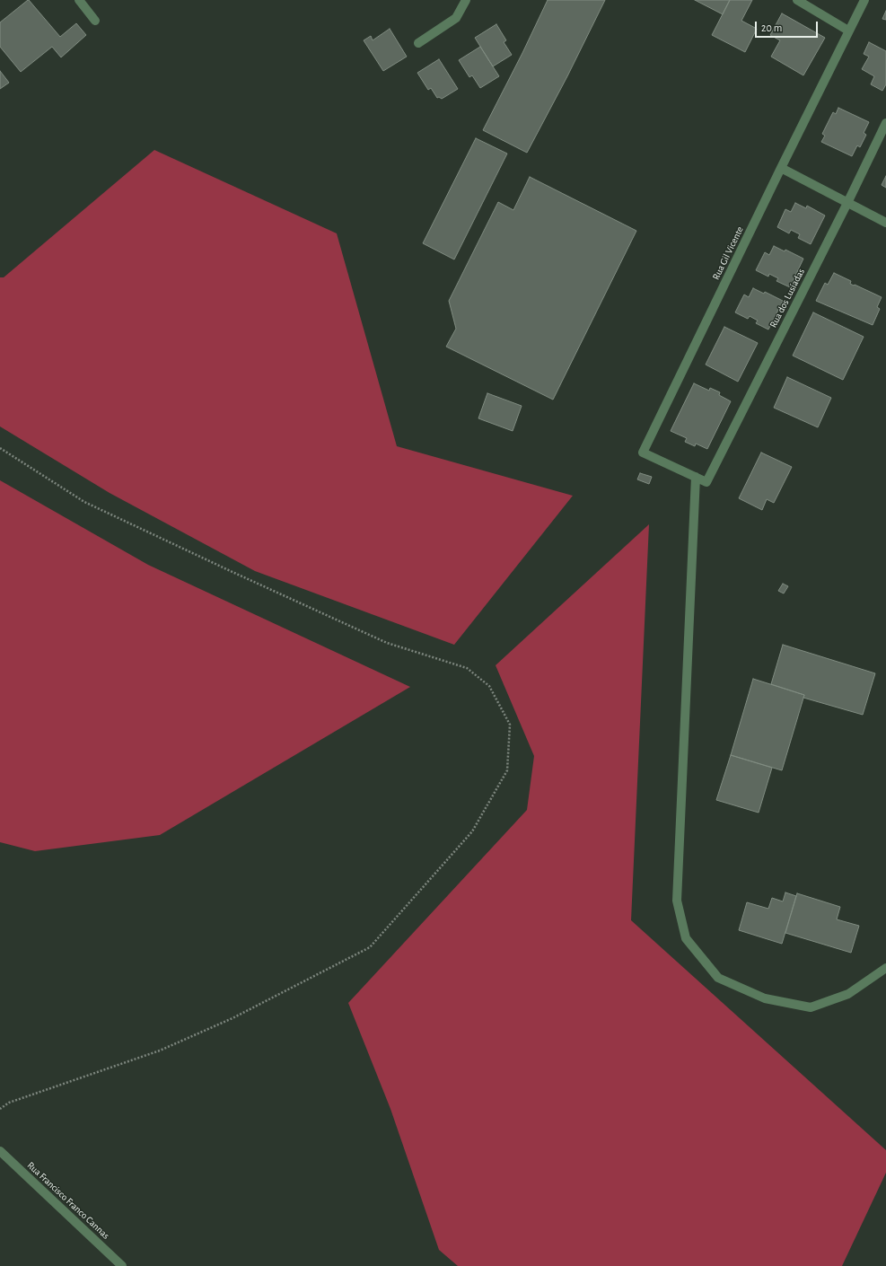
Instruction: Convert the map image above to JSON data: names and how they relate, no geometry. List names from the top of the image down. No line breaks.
{"streets":{"street":["Rua Gil Vicente","Rua dos Lusíadas","Rua Francisco Franco Cannas"]},"crossings":[["Rua Gil Vicente","Rua dos Lusíadas"]],"scale_bar":"20 m"}
